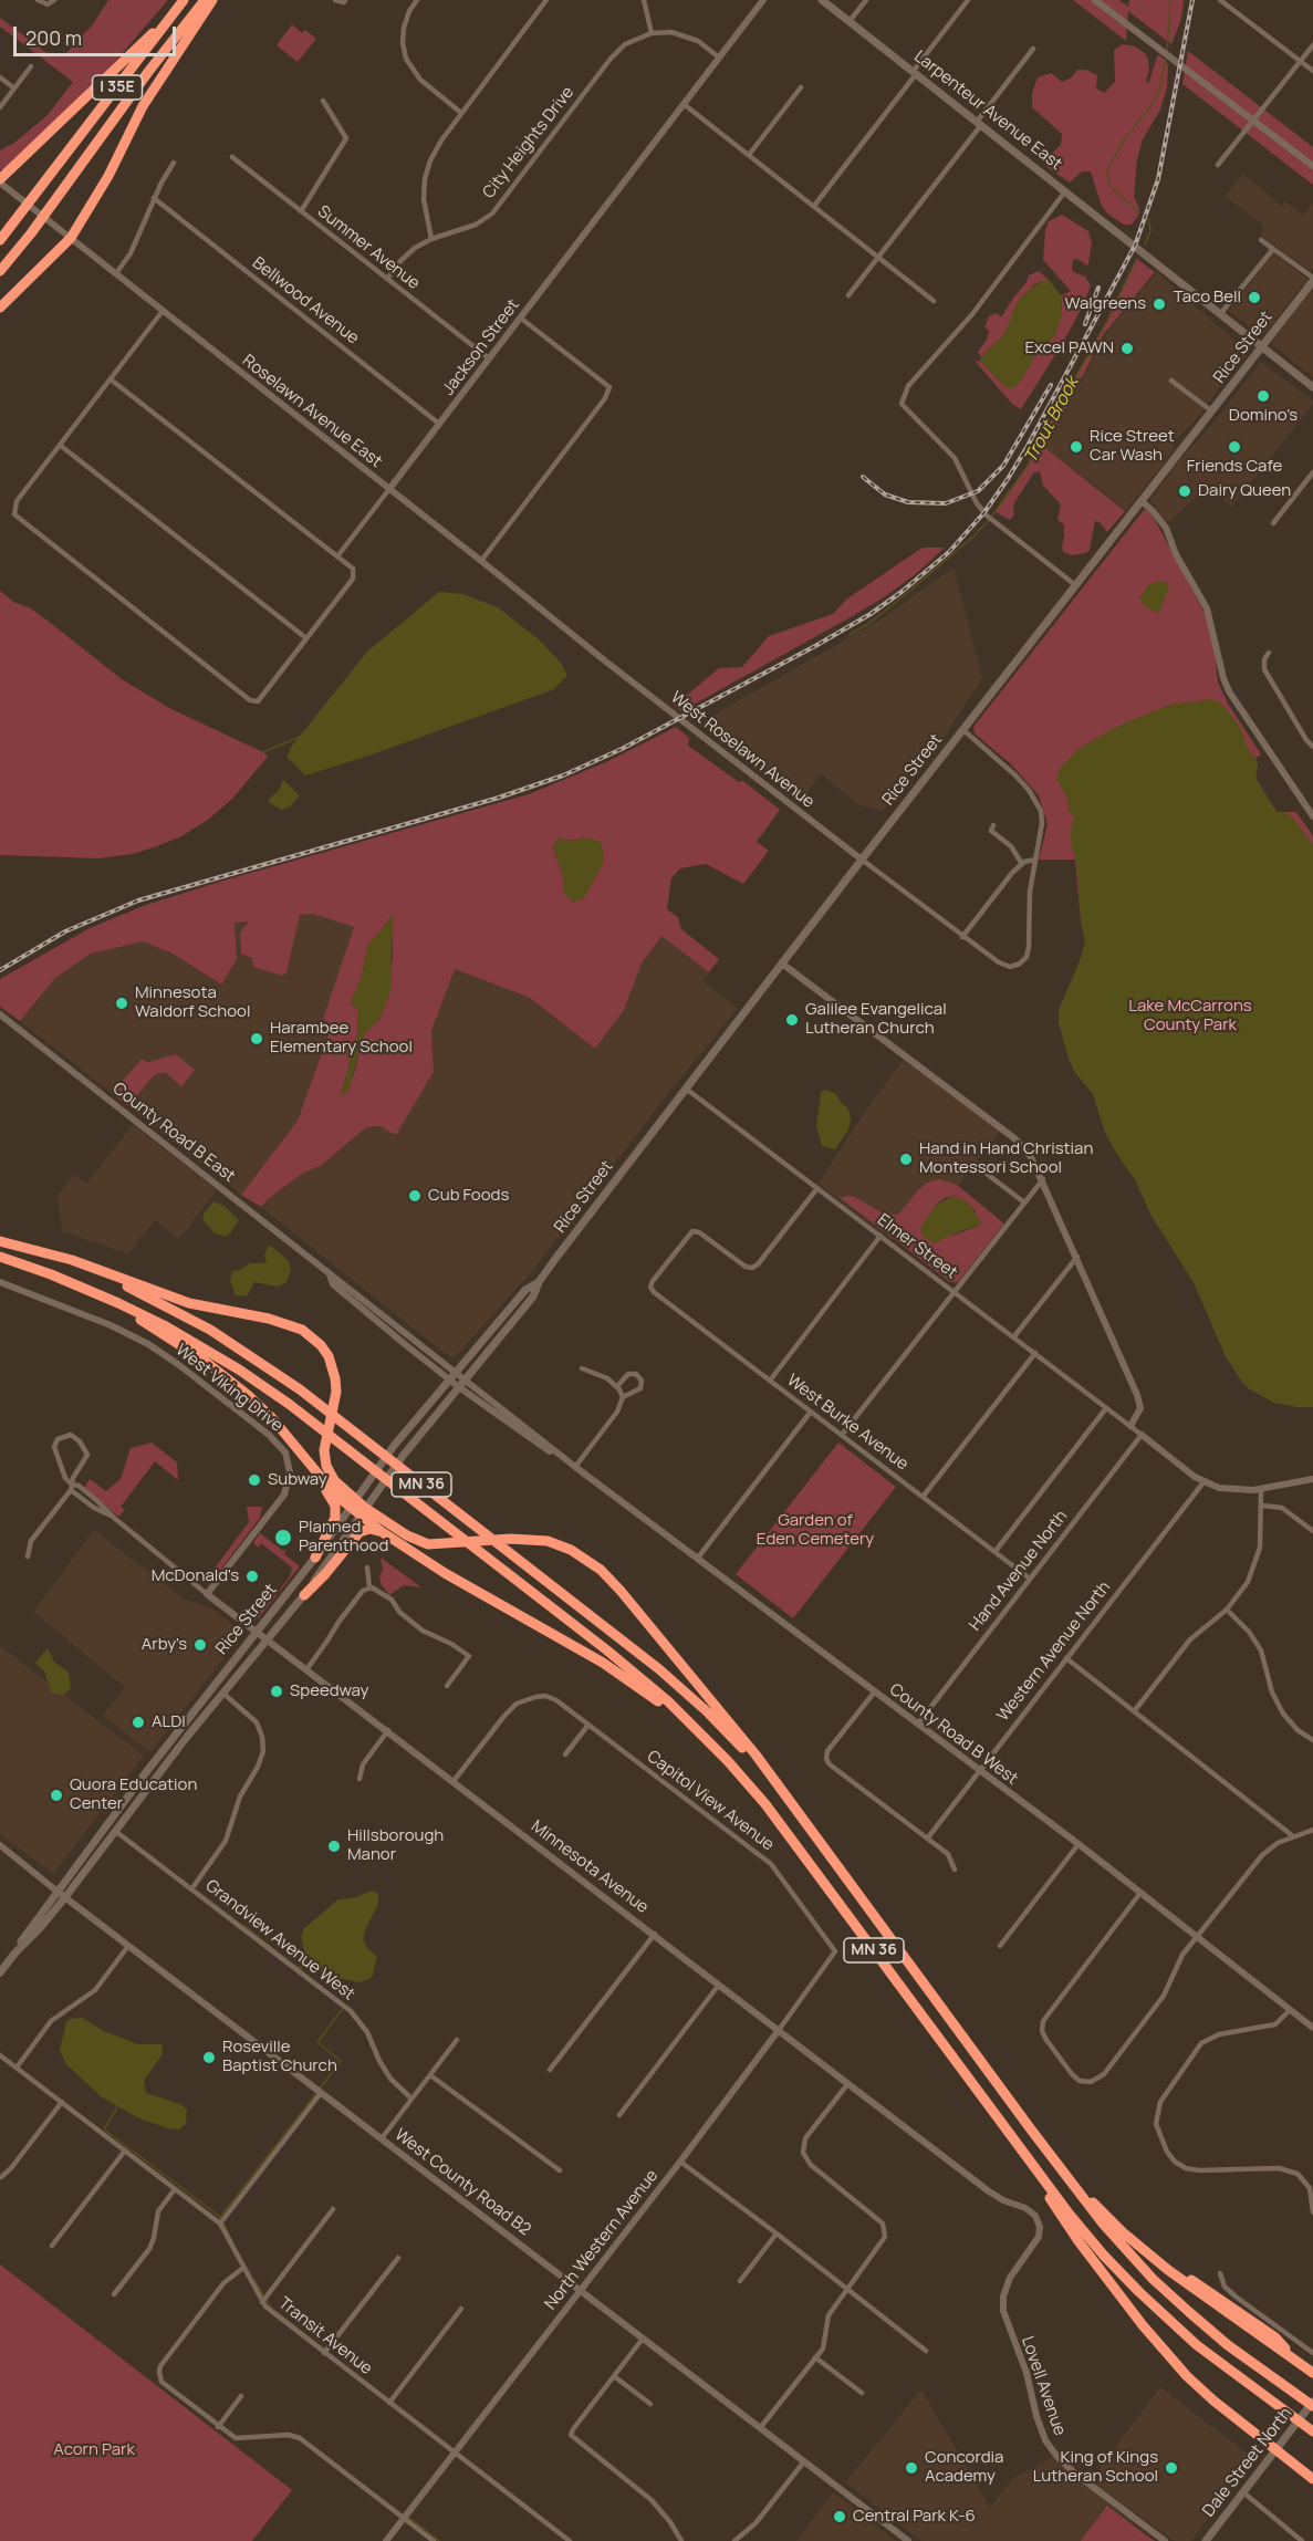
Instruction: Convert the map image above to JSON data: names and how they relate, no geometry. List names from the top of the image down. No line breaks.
{"streets":{"highway":["I 35E","MN 36"],"main road":["Larpenteur Avenue East","Rice Street","Dale Street North"],"street":["City Heights Drive","Summer Avenue","Bellwood Avenue","Jackson Street","Roselawn Avenue East","West Roselawn Avenue","County Road B East","Elmer Street","West Viking Drive","West Burke Avenue","Hand Avenue North","Western Avenue North","County Road B West","Capitol View Avenue","Minnesota Avenue","Grandview Avenue West","West County Road B2","North Western Avenue","Transit Avenue","Lovell Avenue"]},"crossings":[["Larpenteur Avenue East","Rice Street"],["City Heights Drive","Summer Avenue"],["Summer Avenue","Jackson Street"],["Bellwood Avenue","Jackson Street"],["Jackson Street","Roselawn Avenue East"],["Rice Street","West Roselawn Avenue"],["Rice Street","County Road B East"],["Rice Street","Elmer Street"],["Rice Street","County Road B West"],["Rice Street","Minnesota Avenue"],["Rice Street","Grandview Avenue West"],["Rice Street","West County Road B2"],["Roselawn Avenue East","West Roselawn Avenue"],["County Road B East","County Road B West"],["Elmer Street","West Burke Avenue"],["Elmer Street","Hand Avenue North"],["West Viking Drive","Minnesota Avenue"],["West Burke Avenue","Hand Avenue North"],["MN 36","Dale Street North"],["Hand Avenue North","County Road B West"],["Western Avenue North","County Road B West"],["Capitol View Avenue","Minnesota Avenue"],["Capitol View Avenue","North Western Avenue"],["Minnesota Avenue","North Western Avenue"],["Minnesota Avenue","Lovell Avenue"],["West County Road B2","North Western Avenue"],["North Western Avenue","Transit Avenue"]],"water":["Trout Brook"],"parks":["Lake McCarrons County Park","Garden of Eden Cemetery","Acorn Park"],"places":["Taco Bell","Walgreens","Excel PAWN","Domino's","Rice Street Car Wash","Friends Cafe","Dairy Queen","Minnesota Waldorf School","Galilee Evangelical Lutheran Church","Harambee Elementary School","Hand in Hand Christian Montessori School","Cub Foods","Subway","Planned Parenthood","McDonald's","Arby's","Speedway","ALDI","Quora Education Center","Hillsborough Manor","Roseville Baptist Church","Concordia Academy","King of Kings Lutheran School","Central Park K-6"],"scale_bar":"200 m"}
